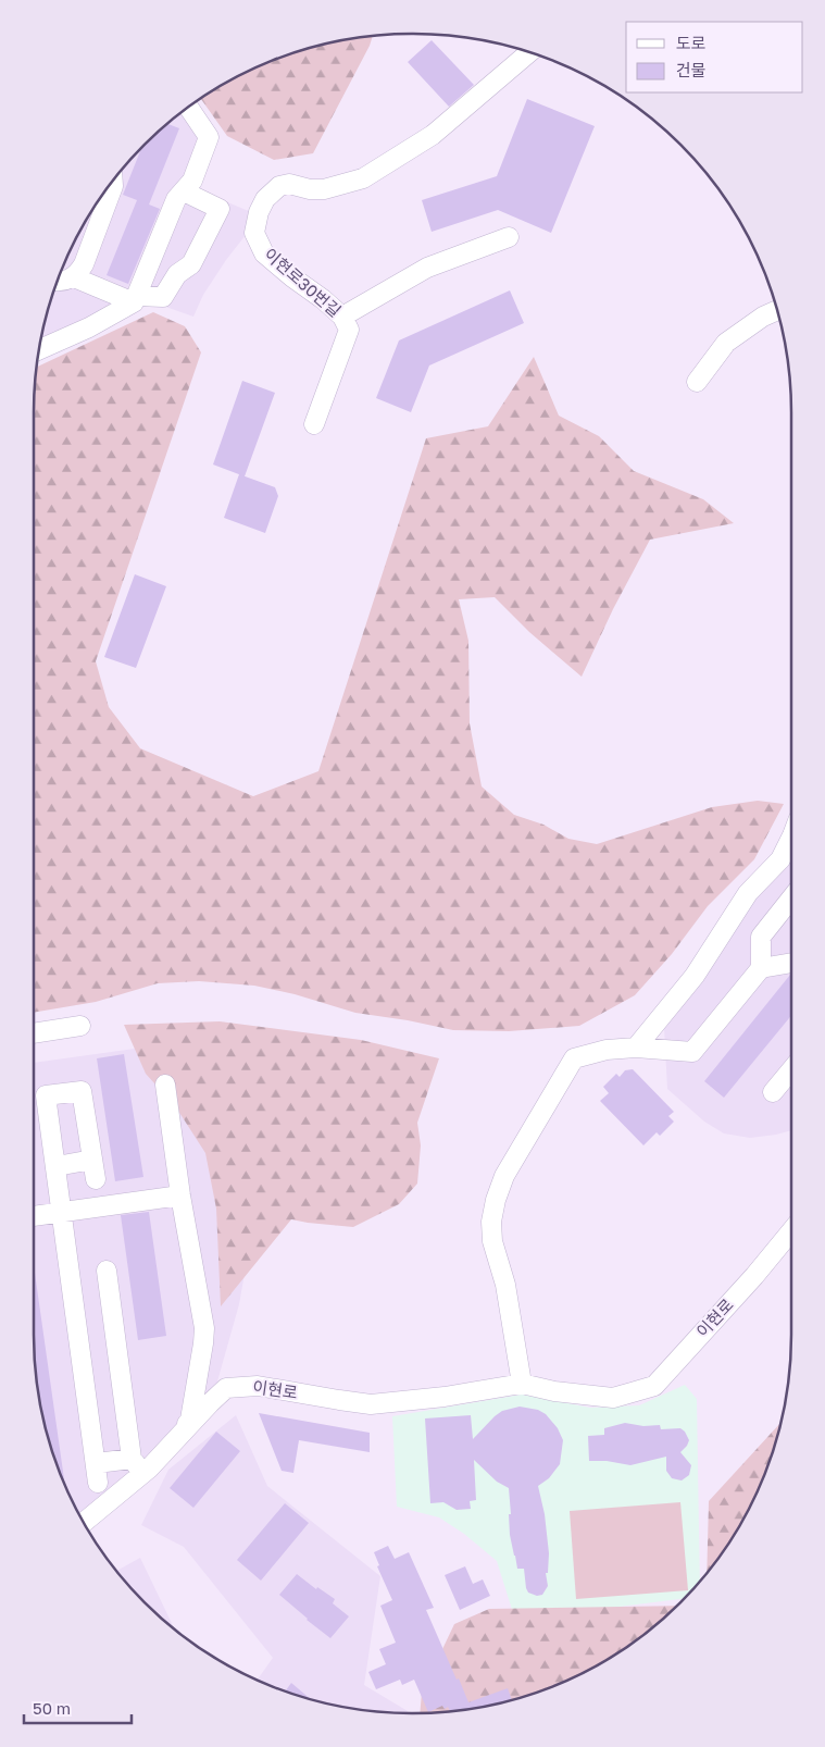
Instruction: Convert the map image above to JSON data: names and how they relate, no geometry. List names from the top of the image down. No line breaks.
{"streets":{"street":["이현로30번길","이현로"]},"legend":["도로","건물"],"scale_bar":"50 m"}
